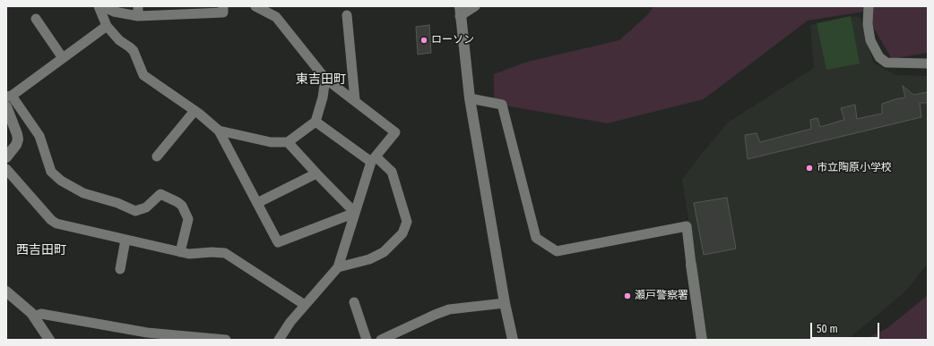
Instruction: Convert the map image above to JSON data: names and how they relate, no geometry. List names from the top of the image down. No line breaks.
{"districts":["東吉田町","西吉田町"],"places":["ローソン","市立陶原小学校","瀬戸警察署"],"scale_bar":"50 m"}
